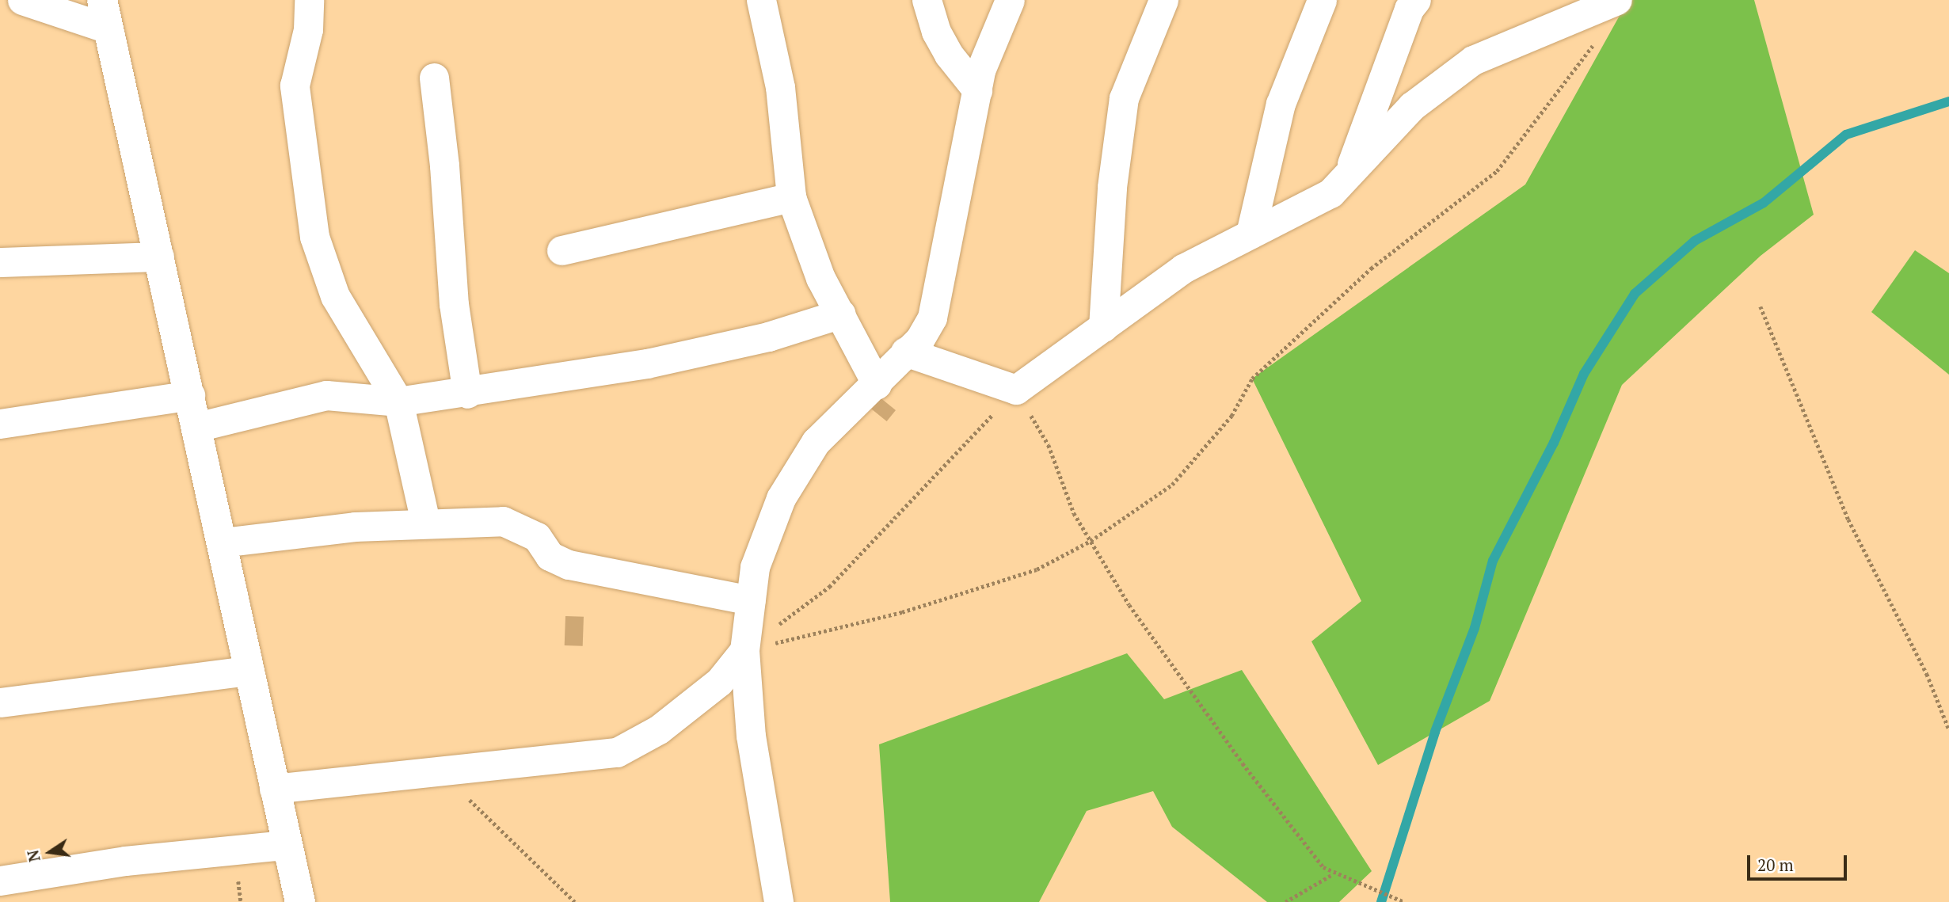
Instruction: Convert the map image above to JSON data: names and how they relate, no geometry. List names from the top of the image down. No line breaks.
{"scale_bar":"20 m","north":"left"}
